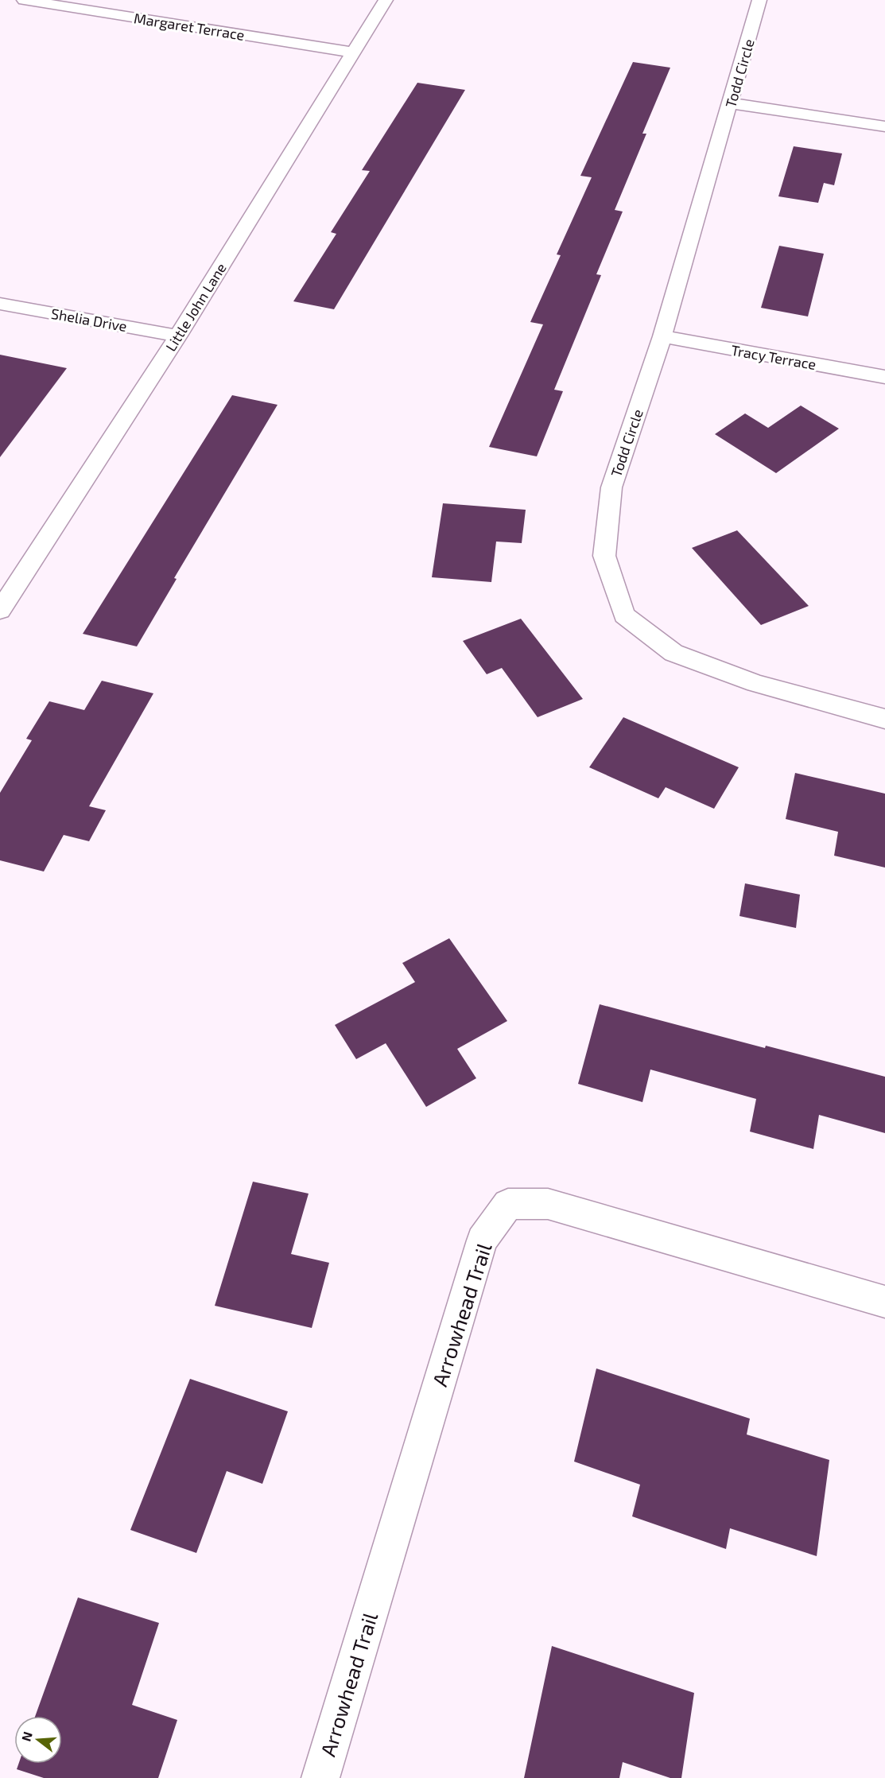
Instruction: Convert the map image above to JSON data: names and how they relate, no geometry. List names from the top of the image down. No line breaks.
{"streets":{"street":["Margaret Terrace","Todd Circle","Little John Lane","Shelia Drive","Tracy Terrace","Arrowhead Trail"]},"crossings":[["Margaret Terrace","Little John Lane"],["Todd Circle","Tracy Terrace"],["Little John Lane","Shelia Drive"]],"north":"left"}
